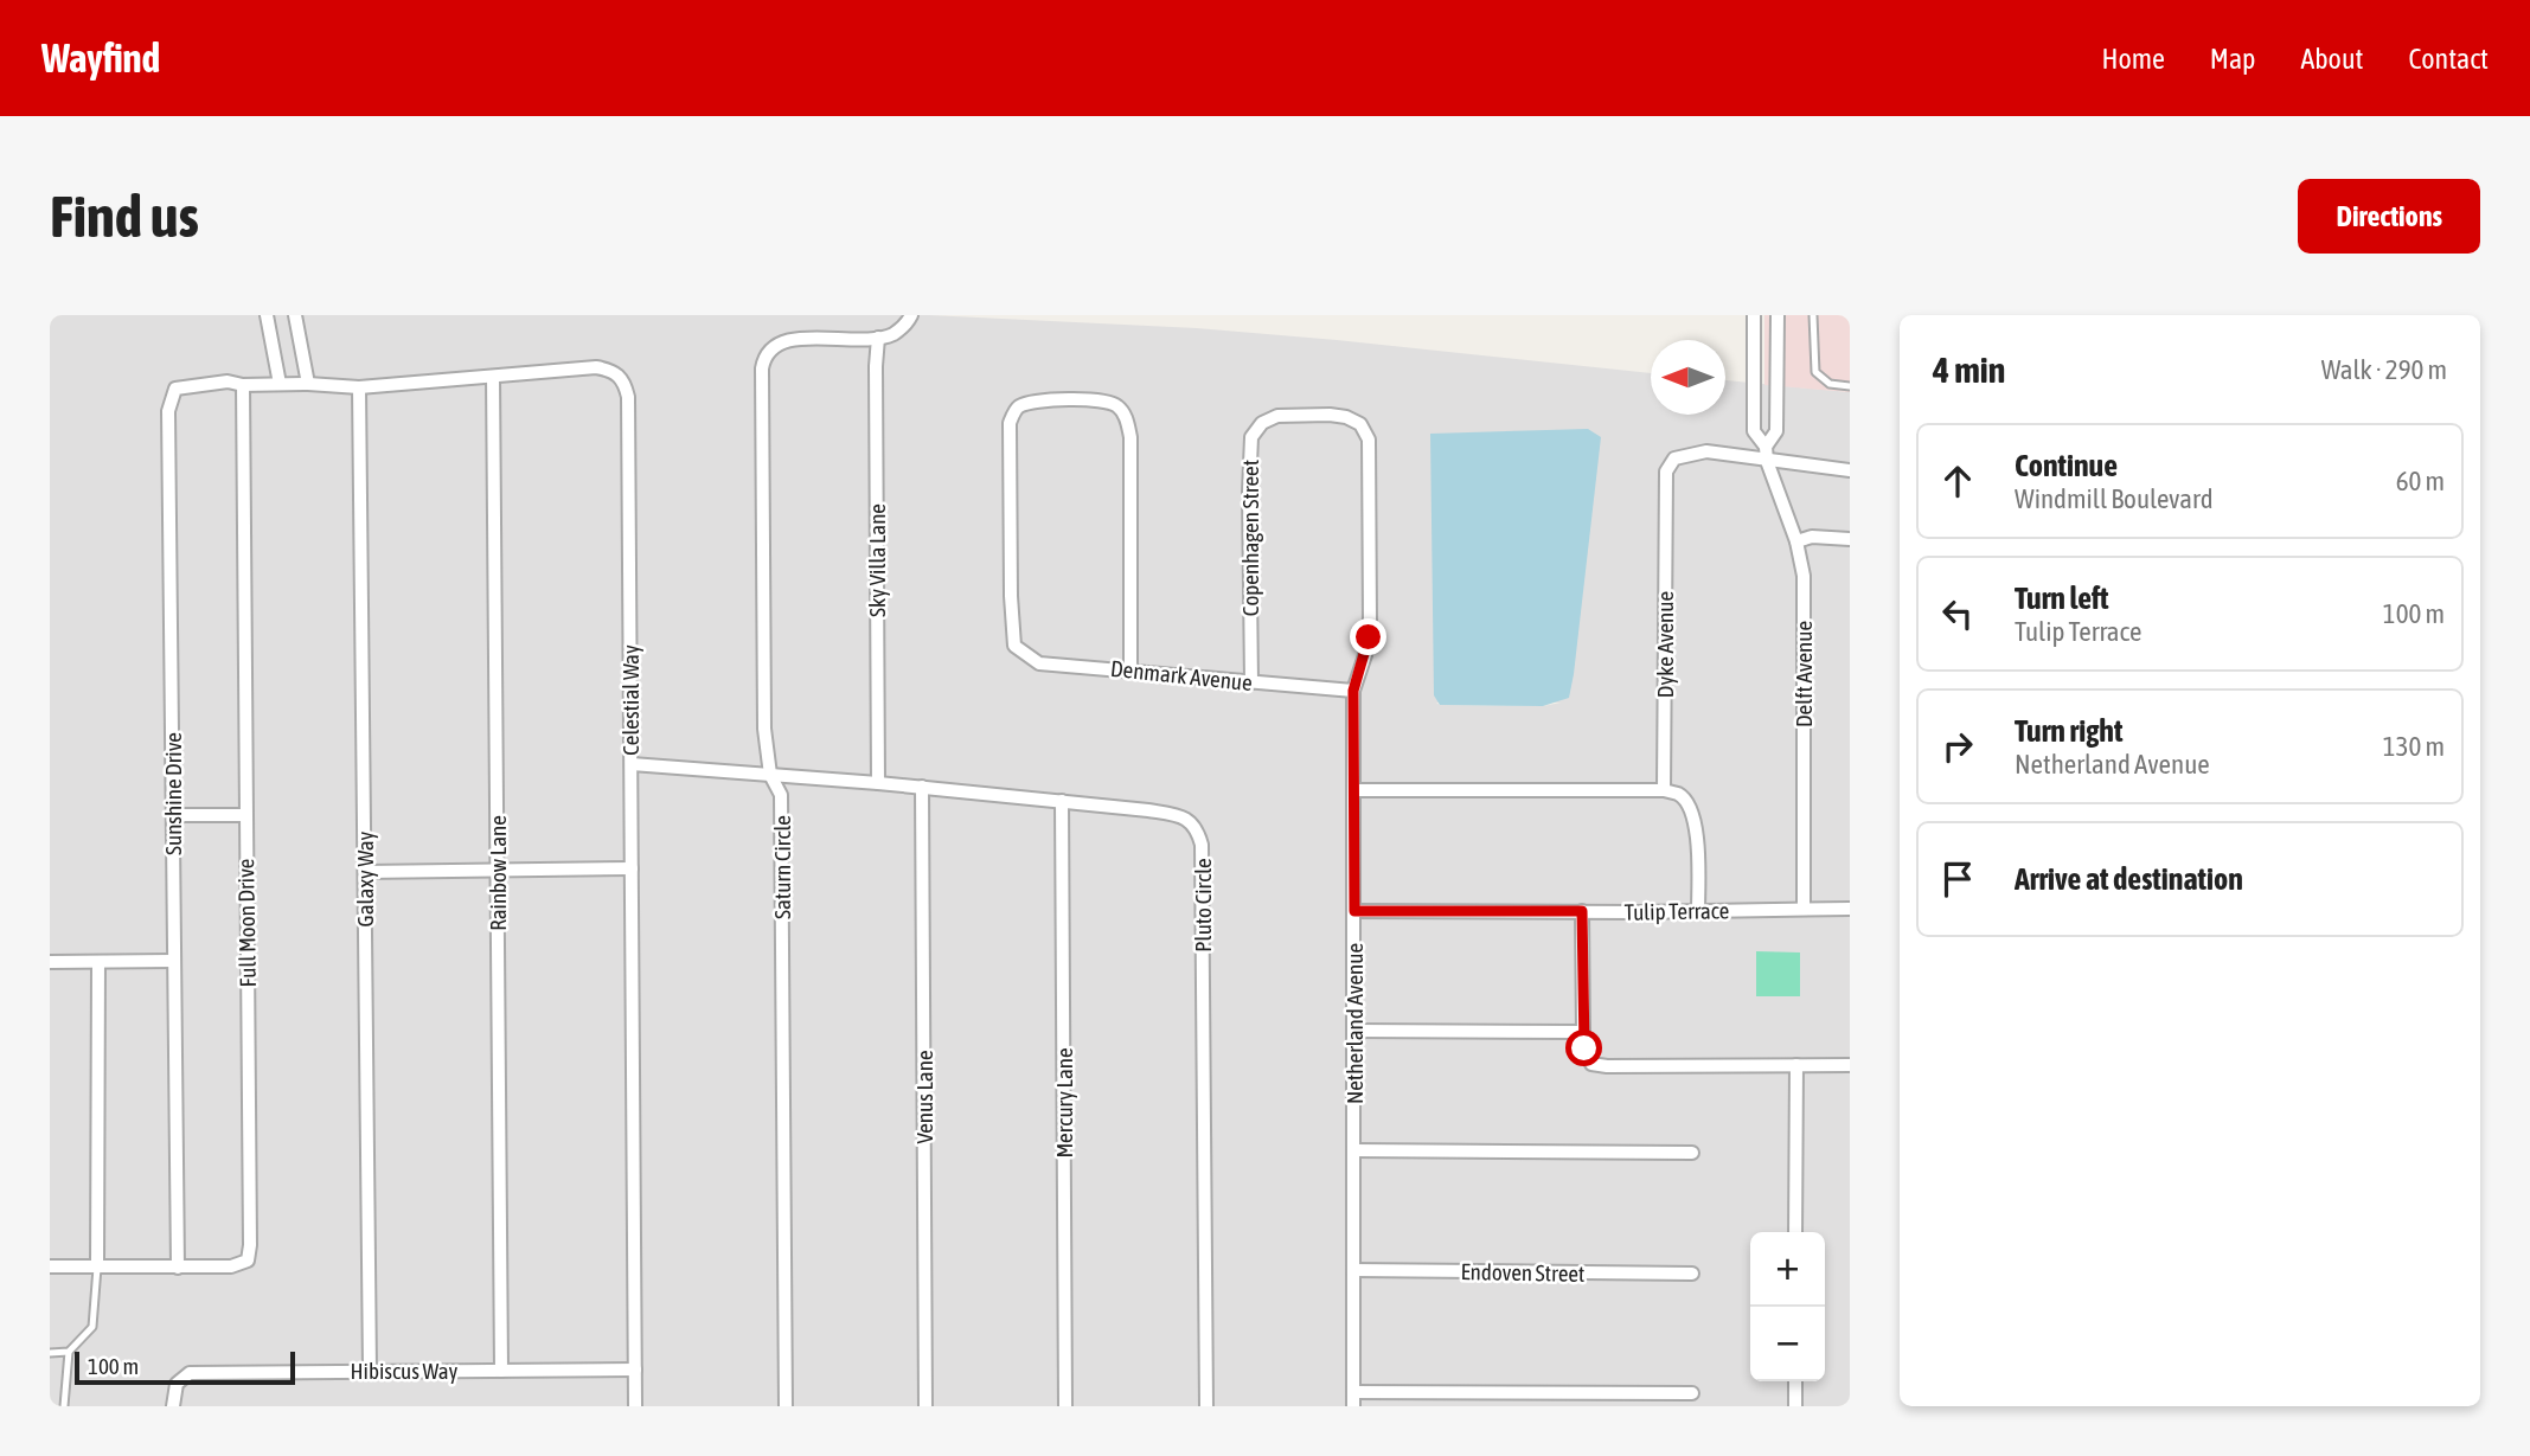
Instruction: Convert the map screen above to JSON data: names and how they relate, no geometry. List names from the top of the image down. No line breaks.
{"streets":{"street":["Copenhagen Street","Sky Villa Lane","Dyke Avenue","Delft Avenue","Denmark Avenue","Celestial Way","Sunshine Drive","Saturn Circle","Rainbow Lane","Galaxy Way","Pluto Circle","Tulip Terrace","Full Moon Drive","Netherland Avenue","Venus Lane","Mercury Lane","Endoven Street","Hibiscus Way"]},"crossings":[["Copenhagen Street","Denmark Avenue"],["Copenhagen Street","Netherland Avenue"],["Sky Villa Lane","Saturn Circle"],["Sky Villa Lane","Pluto Circle"],["Dyke Avenue","Delft Avenue"],["Delft Avenue","Tulip Terrace"],["Denmark Avenue","Netherland Avenue"],["Celestial Way","Sunshine Drive"],["Celestial Way","Rainbow Lane"],["Celestial Way","Galaxy Way"],["Celestial Way","Pluto Circle"],["Celestial Way","Full Moon Drive"],["Celestial Way","Hibiscus Way"],["Sunshine Drive","Full Moon Drive"],["Saturn Circle","Pluto Circle"],["Rainbow Lane","Hibiscus Way"],["Galaxy Way","Hibiscus Way"],["Pluto Circle","Venus Lane"],["Pluto Circle","Mercury Lane"],["Tulip Terrace","Netherland Avenue"],["Netherland Avenue","Endoven Street"]],"scale_bar":"100 m","north":"left","page":{"header":"Wayfind","nav":["Home","Map","About","Contact"],"buttons":"Directions","title":"Find us","heading":["4 min","Walk · 290 m"],"list":[["Continue","Windmill Boulevard","60 m"],["Turn left","Tulip Terrace","100 m"],["Turn right","Netherland Avenue","130 m"],"Arrive at destination"],"map_buttons":["+","−"],"scale":"100 m"}}
